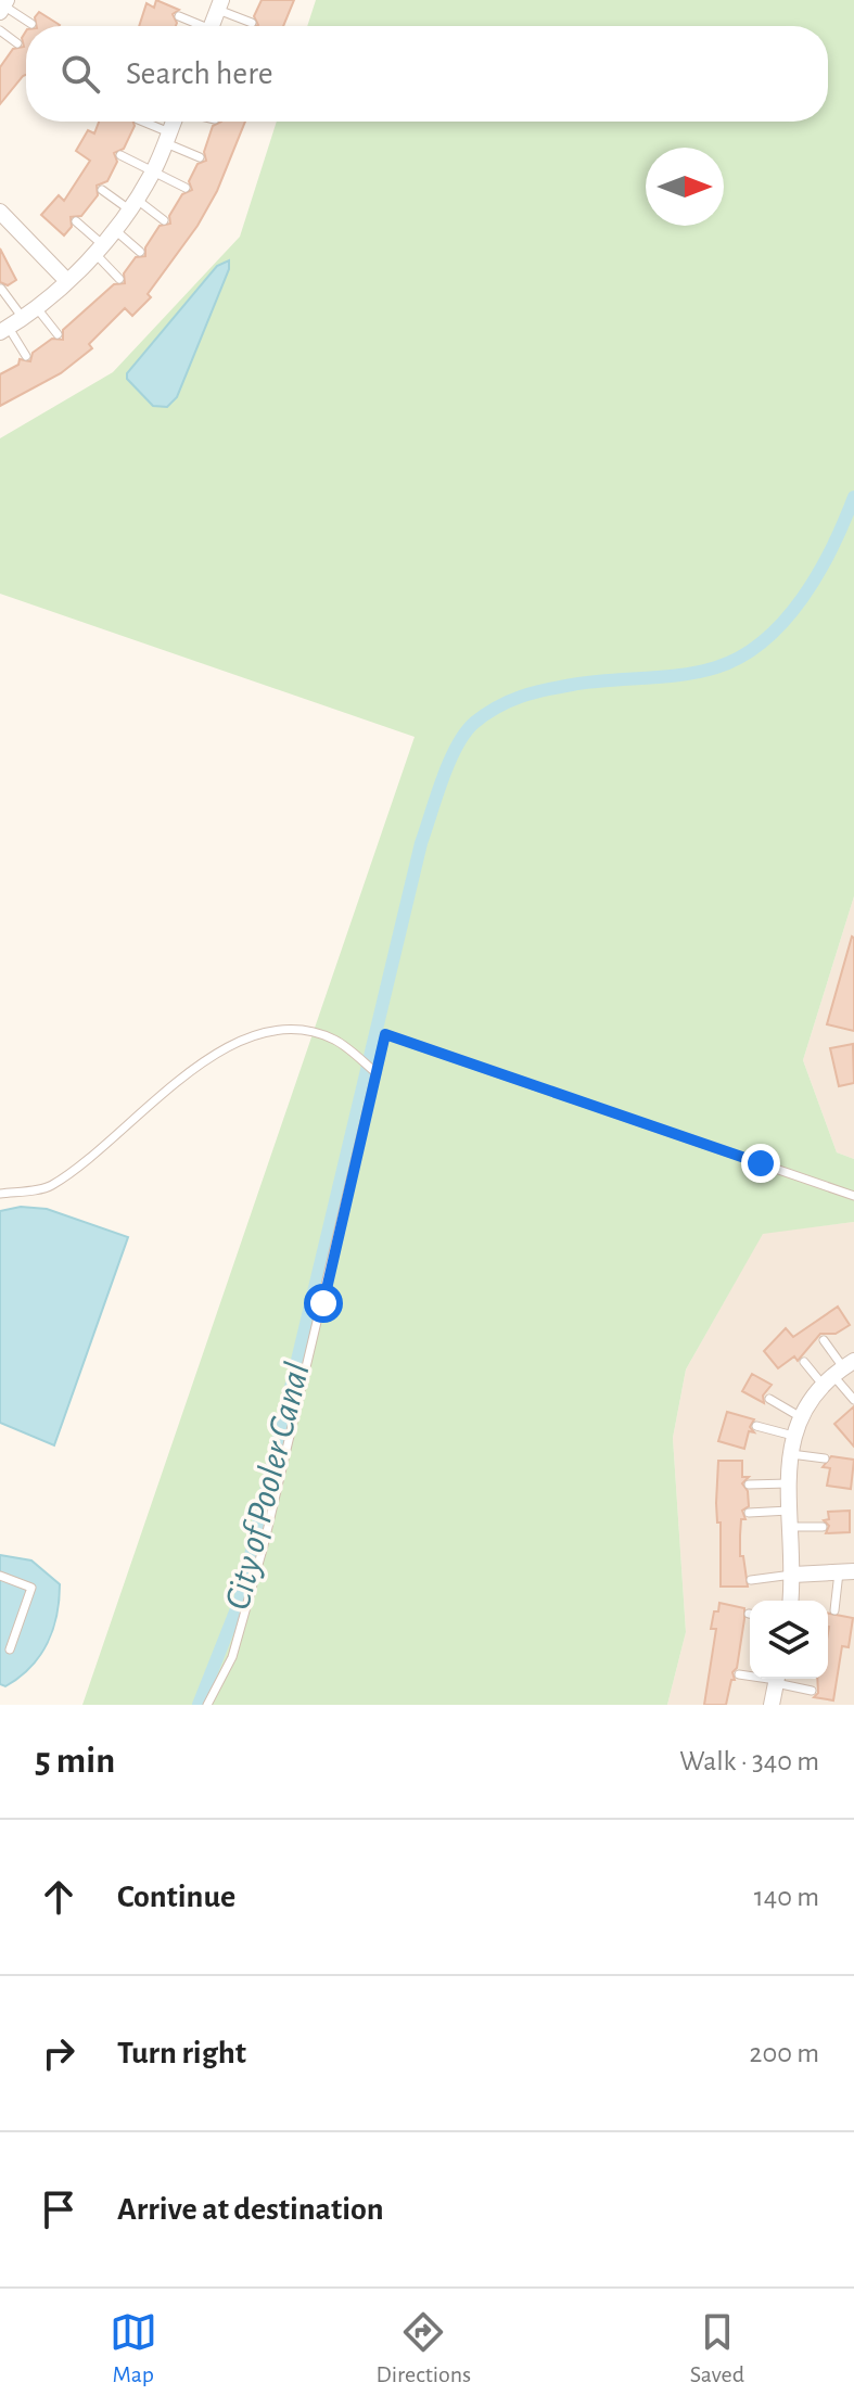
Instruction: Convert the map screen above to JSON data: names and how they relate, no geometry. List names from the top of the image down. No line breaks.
{"water":["City of Pooler Canal"],"north":"right","page":{"search":"Search here","heading":["5 min","Walk · 340 m"],"list":[["Continue","140 m"],["Turn right","200 m"],"Arrive at destination"],"nav":["Map","Directions","Saved"]}}
